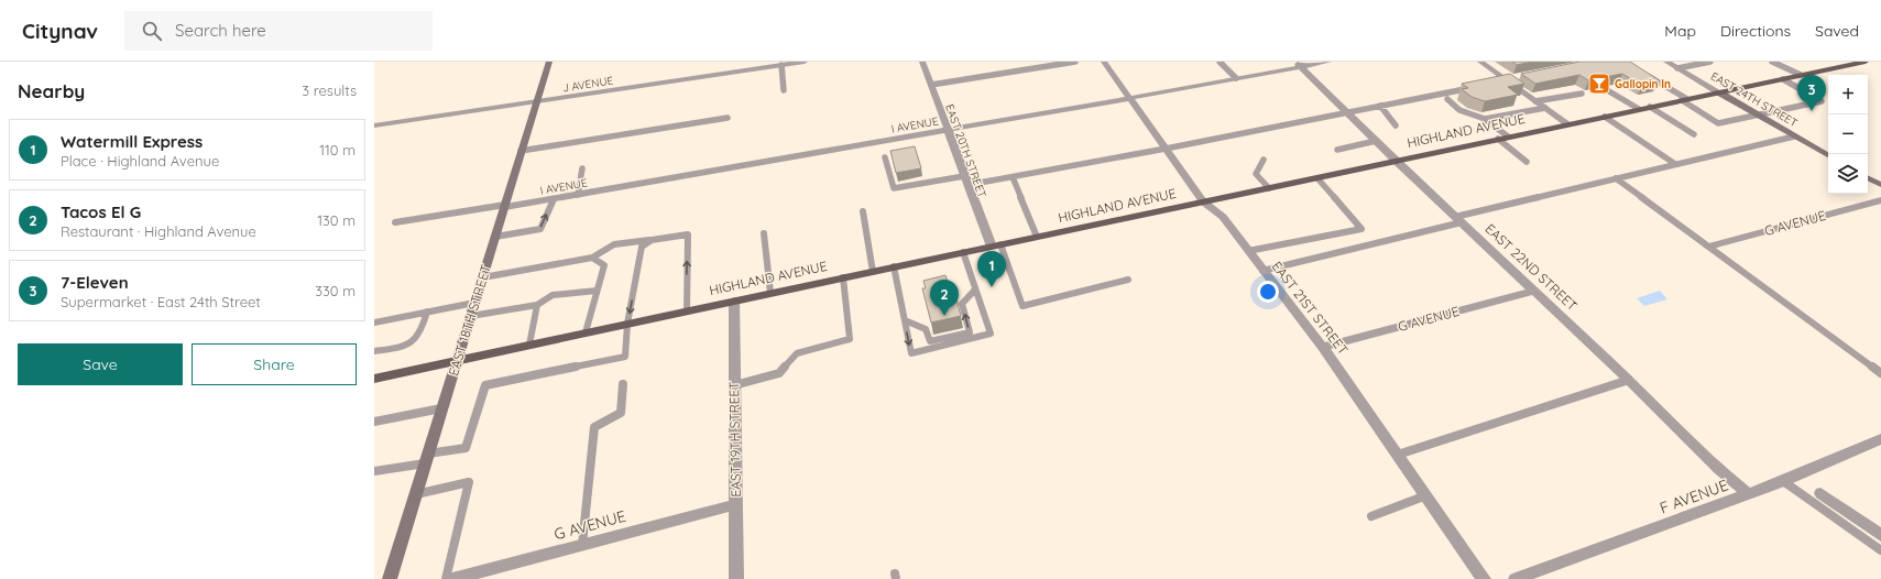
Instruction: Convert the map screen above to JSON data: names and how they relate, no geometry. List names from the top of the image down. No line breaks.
{"streets":{"main road":["EAST 24TH STREET","HIGHLAND AVENUE","EAST 18TH STREET"],"street":["J AVENUE","I AVENUE","EAST 20TH STREET","G AVENUE","EAST 22ND STREET","EAST 21ST STREET","EAST 19TH STREET","F AVENUE"]},"crossings":[["J AVENUE","EAST 18TH STREET"],["EAST 24TH STREET","HIGHLAND AVENUE"],["I AVENUE","EAST 20TH STREET"],["I AVENUE","EAST 22ND STREET"],["I AVENUE","EAST 21ST STREET"],["I AVENUE","EAST 18TH STREET"],["HIGHLAND AVENUE","EAST 20TH STREET"],["HIGHLAND AVENUE","EAST 22ND STREET"],["HIGHLAND AVENUE","EAST 21ST STREET"],["HIGHLAND AVENUE","EAST 18TH STREET"],["HIGHLAND AVENUE","EAST 19TH STREET"],["G AVENUE","EAST 22ND STREET"],["G AVENUE","EAST 21ST STREET"],["G AVENUE","EAST 19TH STREET"],["EAST 22ND STREET","F AVENUE"]],"places":{"bar":["Gallopin In"]},"page":{"header":"Citynav","search":"Search here","nav":["Map","Directions","Saved"],"heading":["Nearby","3 results"],"map_buttons":["+","−"],"pins":["3","1","2"],"list":[{"mark":"1","name":"Watermill Express","note":"Place · Highland Avenue","value":"110 m"},{"mark":"2","name":"Tacos El G","note":"Restaurant · Highland Avenue","value":"130 m"},{"mark":"3","name":"7-Eleven","note":"Supermarket · East 24th Street","value":"330 m"}],"buttons":["Save","Share"]}}
